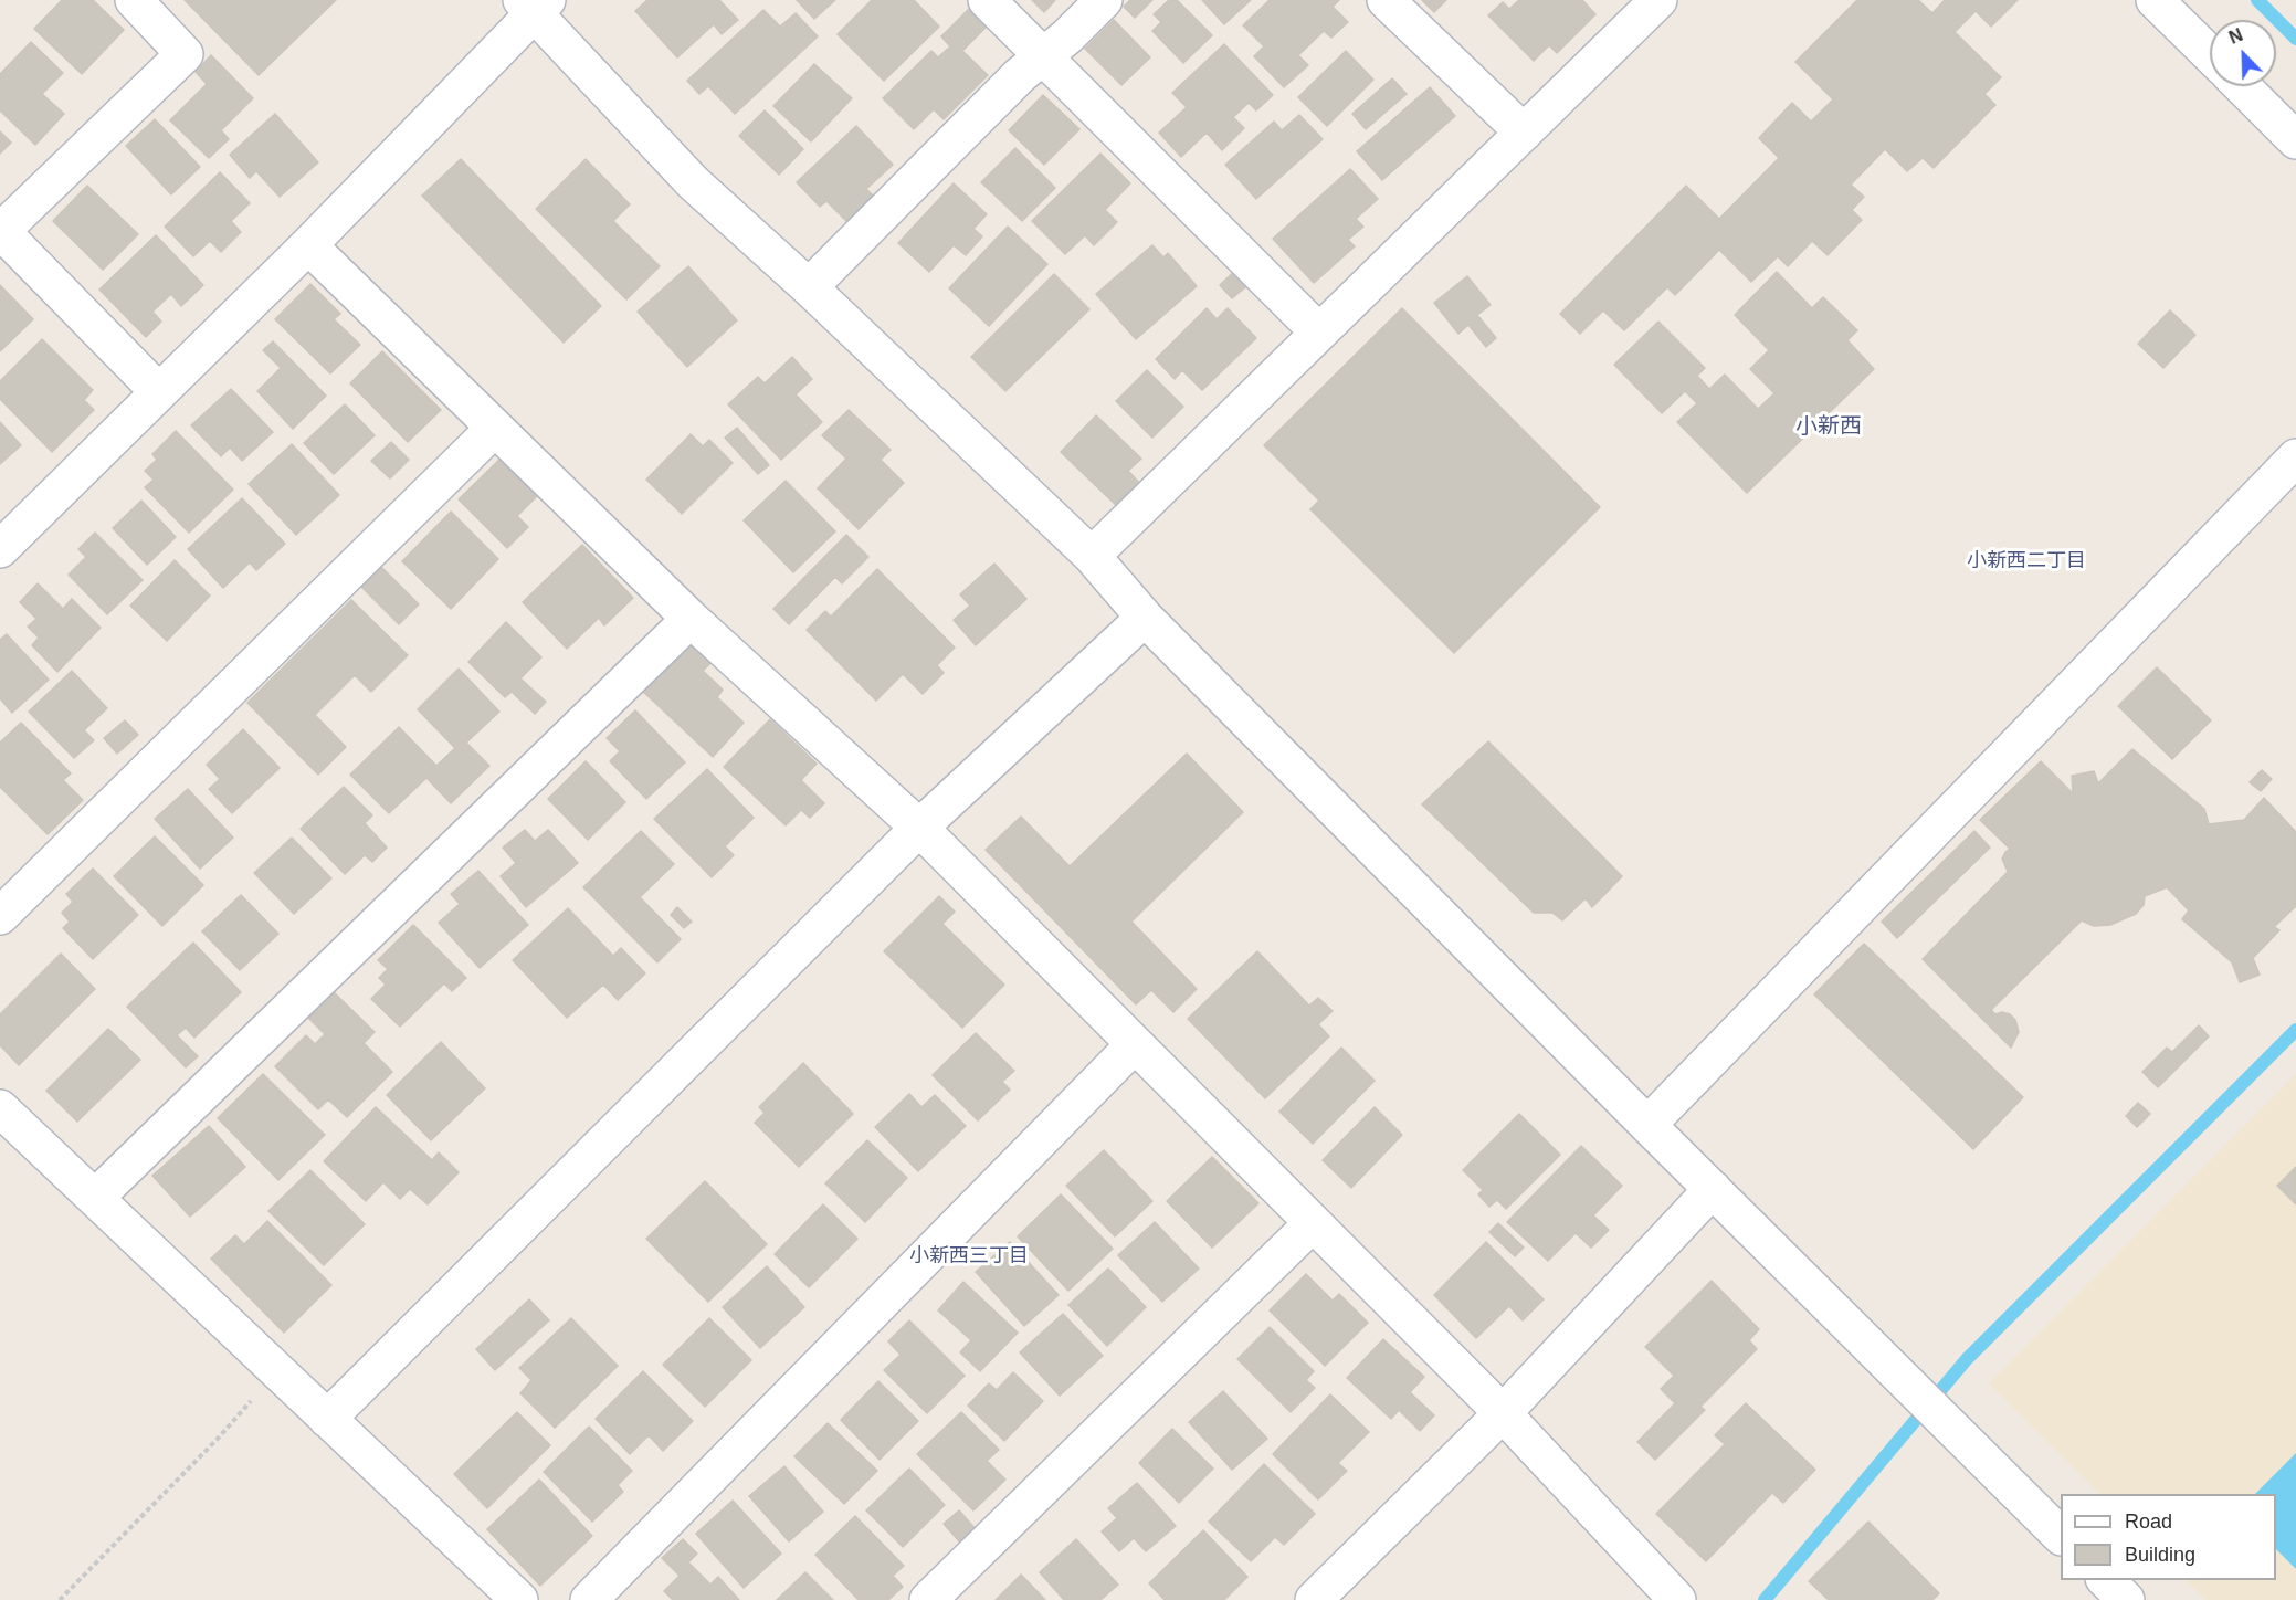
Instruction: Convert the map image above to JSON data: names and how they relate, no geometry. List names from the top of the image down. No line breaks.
{"districts":["小新西","小新西二丁目","小新西三丁目"],"legend":["Road","Building"],"north":"top left"}
